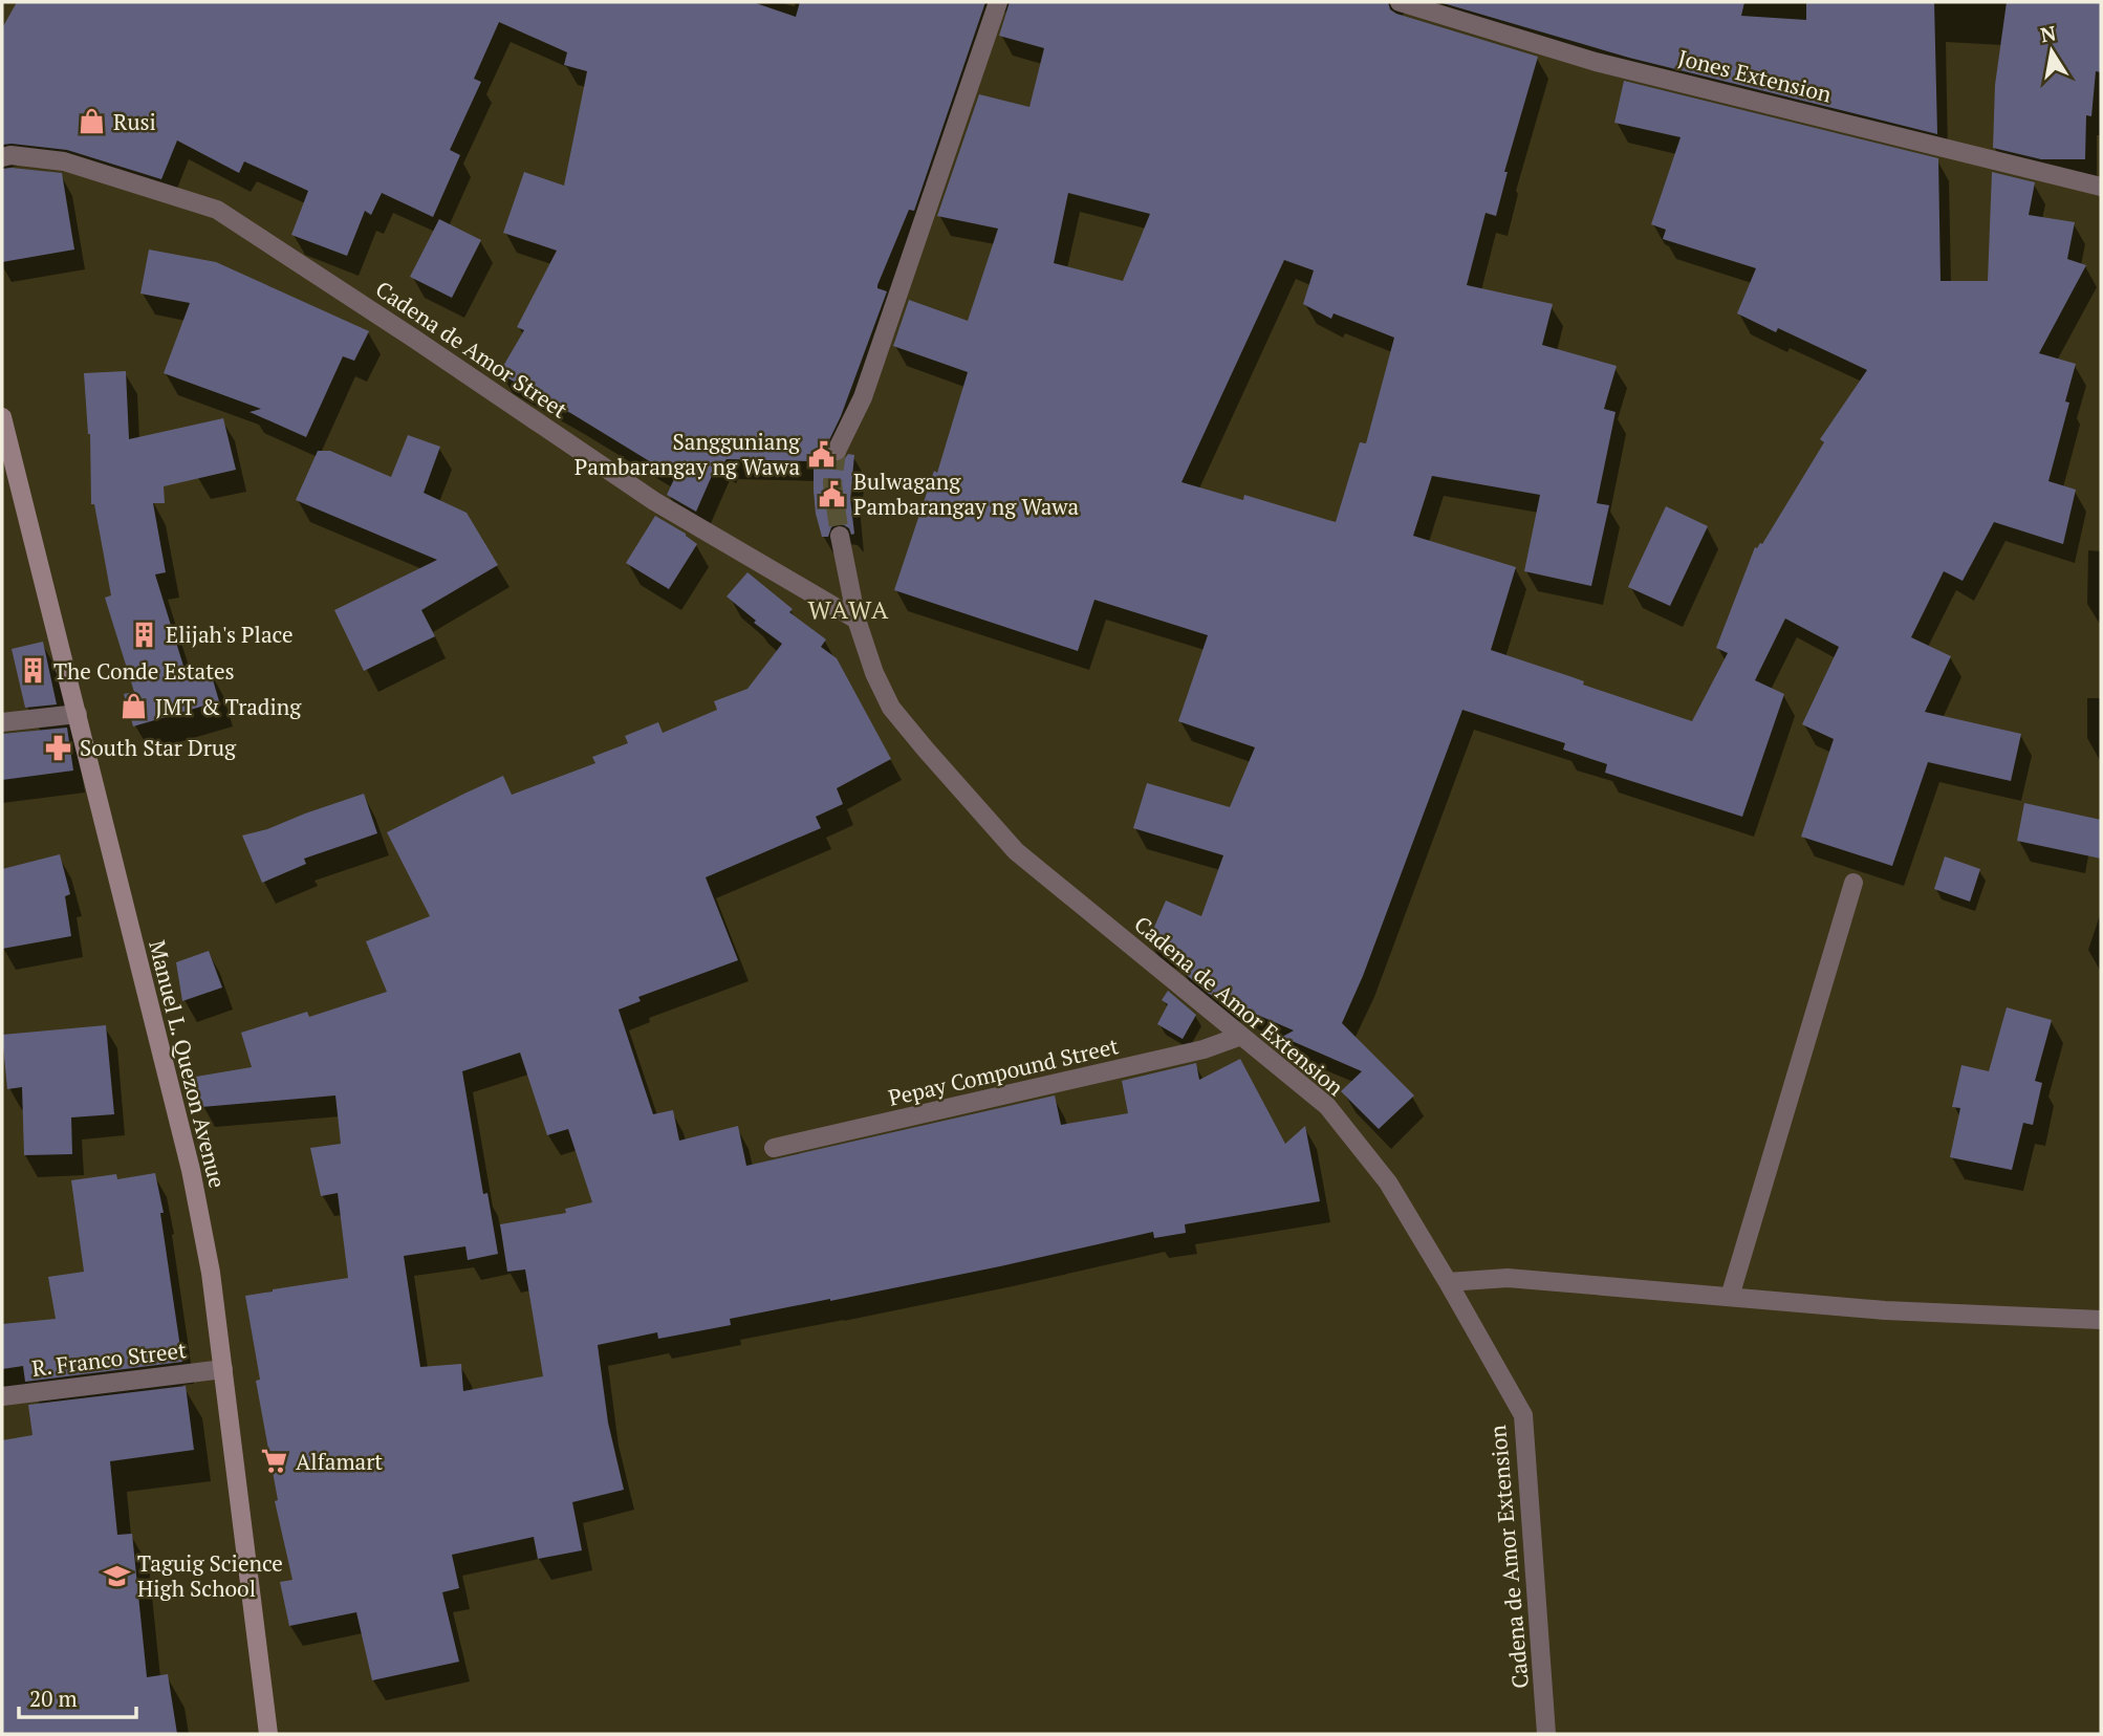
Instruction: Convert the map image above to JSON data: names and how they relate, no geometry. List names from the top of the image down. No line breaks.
{"streets":{"main road":["Manuel L. Quezon Avenue"],"street":["Jones Extension","Cadena de Amor Street","Cadena de Amor Extension","Pepay Compound Street","R. Franco Street"]},"crossings":[["Cadena de Amor Street","Cadena de Amor Extension"],["Cadena de Amor Extension","Pepay Compound Street"],["Manuel L. Quezon Avenue","R. Franco Street"]],"districts":["WAWA"],"places":{"shop":["Rusi","JMT & Trading"],"public building":["Sangguniang Pambarangay ng Wawa","Bulwagang Pambarangay ng Wawa"],"building":["Elijah's Place","The Conde Estates"],"pharmacy":["South Star Drug"],"supermarket":["Alfamart"],"school or university":["Taguig Science High School"]},"scale_bar":"20 m","north":"top"}
